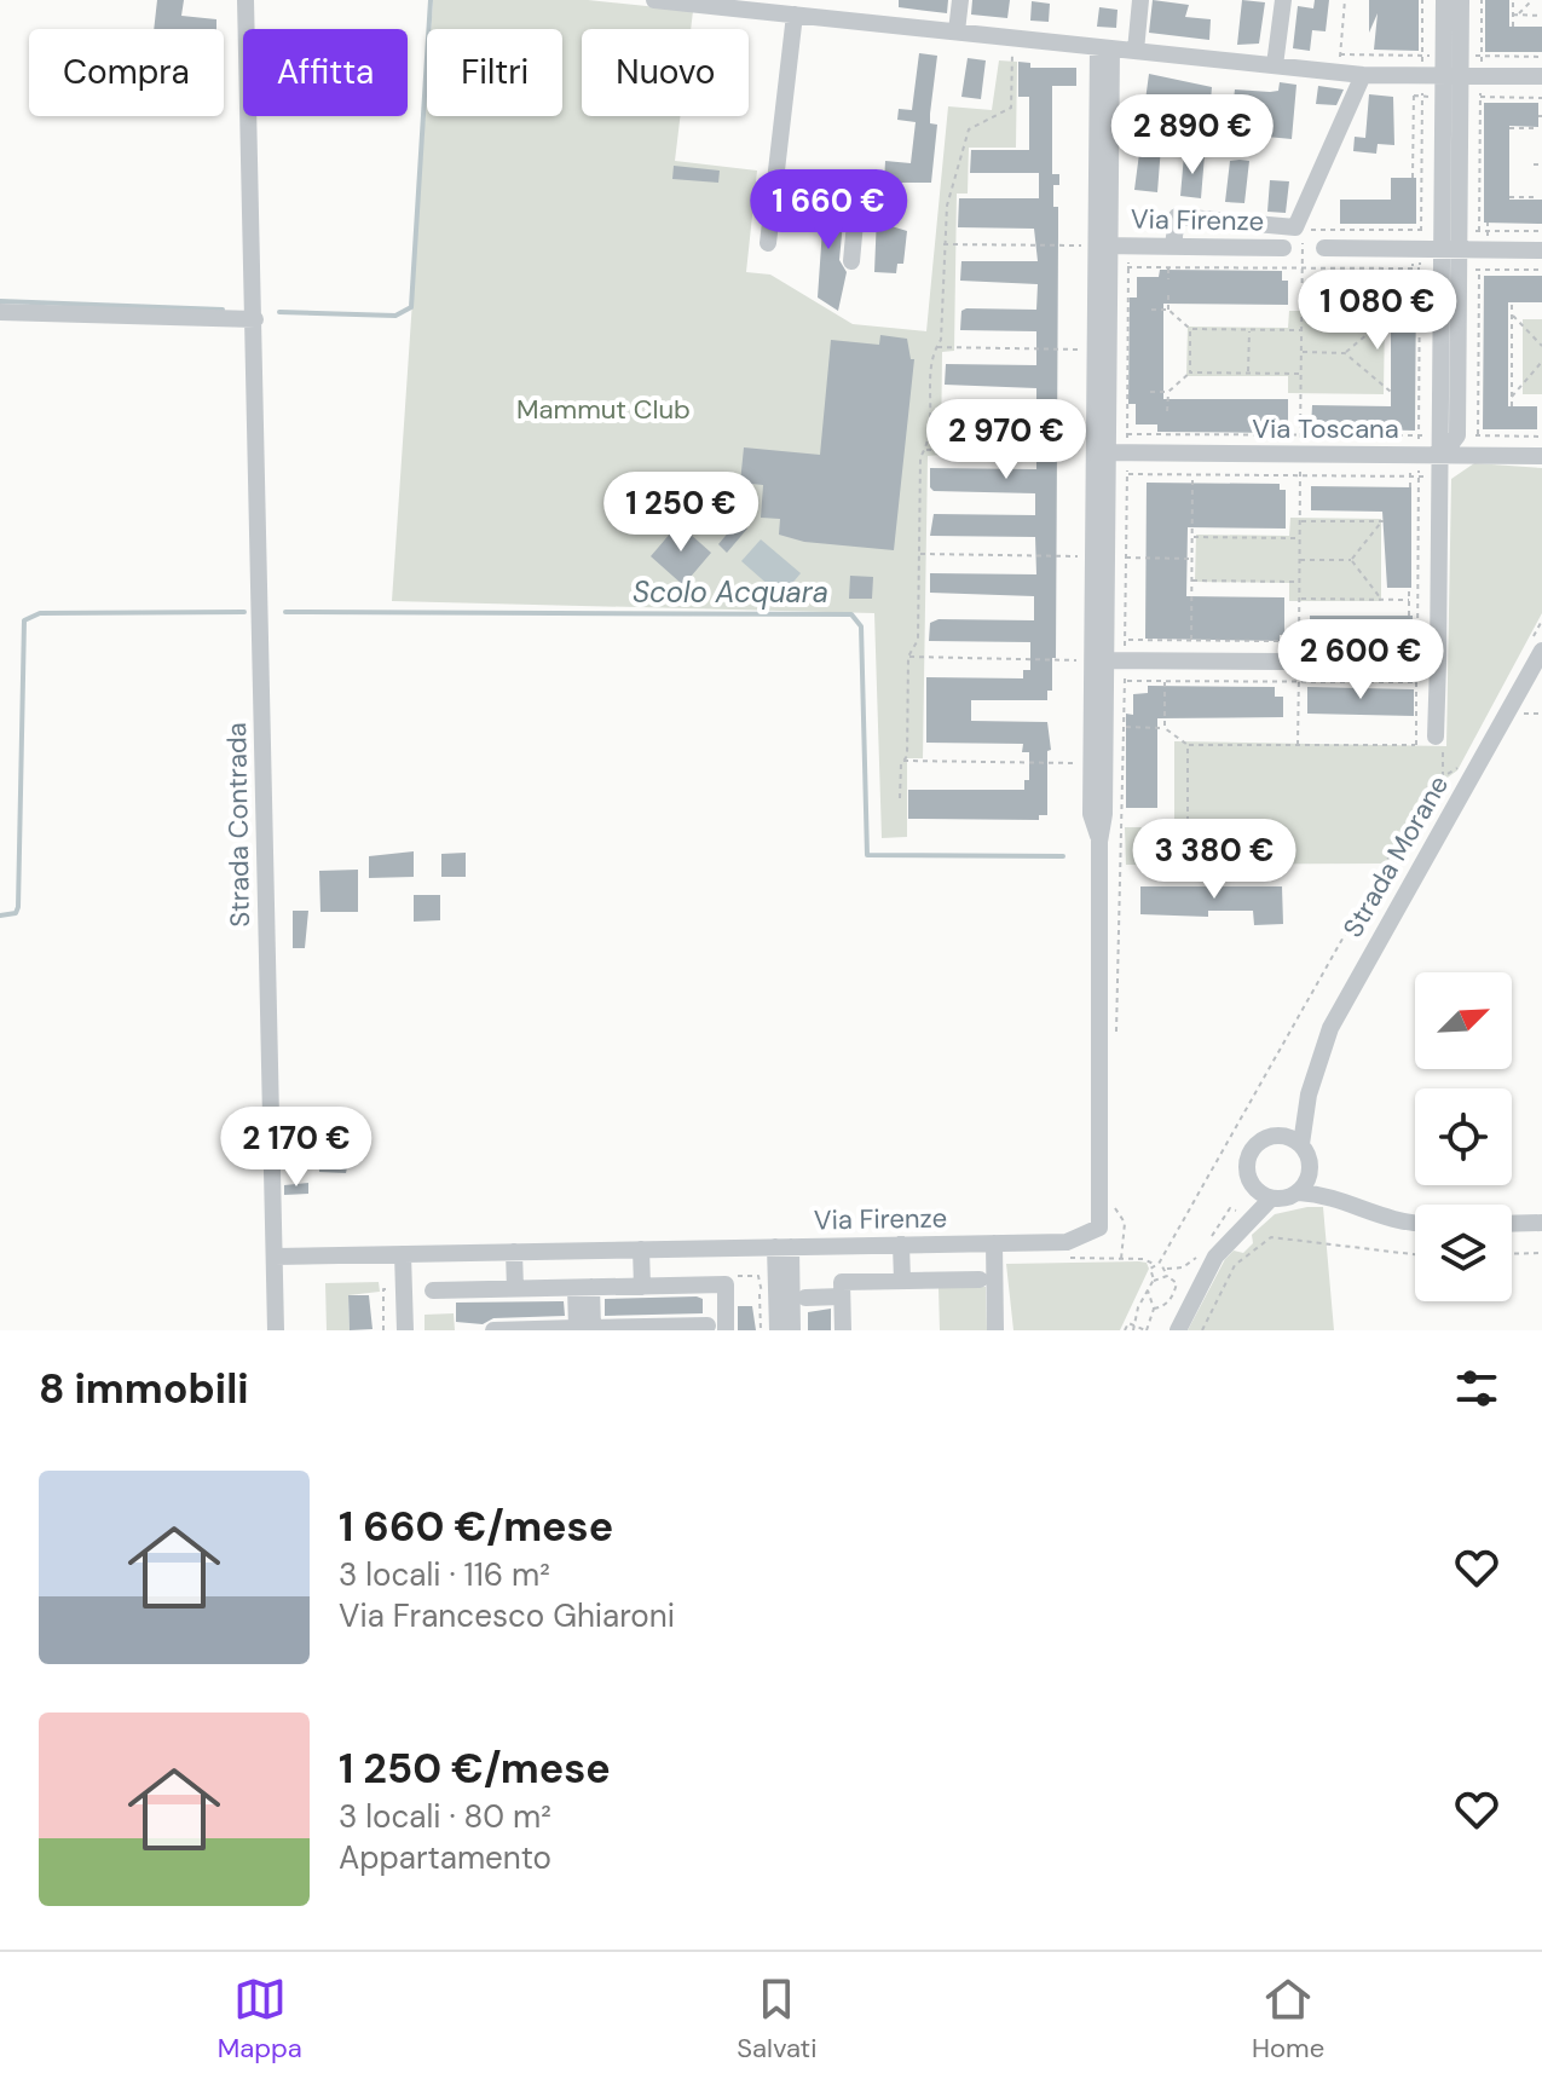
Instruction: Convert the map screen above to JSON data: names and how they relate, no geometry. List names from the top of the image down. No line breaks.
{"streets":{"street":["Via Firenze","Via Toscana","Strada Contrada","Strada Morane"]},"crossings":[["Via Firenze","Via Toscana"],["Via Firenze","Strada Contrada"]],"water":["Scolo Acquara"],"parks":["Mammut Club"],"north":"top right","page":{"chip":["Compra","Affitta","Filtri","Nuovo"],"price":["2 890 €","1 660 €","1 080 €","2 970 €","1 250 €","2 600 €","3 380 €","2 170 €"],"heading":"8 immobili","list":[{"name":"1 660 €/mese","note":"3 locali · 116 m² · Via Francesco Ghiaroni"},{"name":"1 250 €/mese","note":"3 locali · 80 m² · Appartamento"}],"tabs":["Mappa","Salvati","Home"]}}
